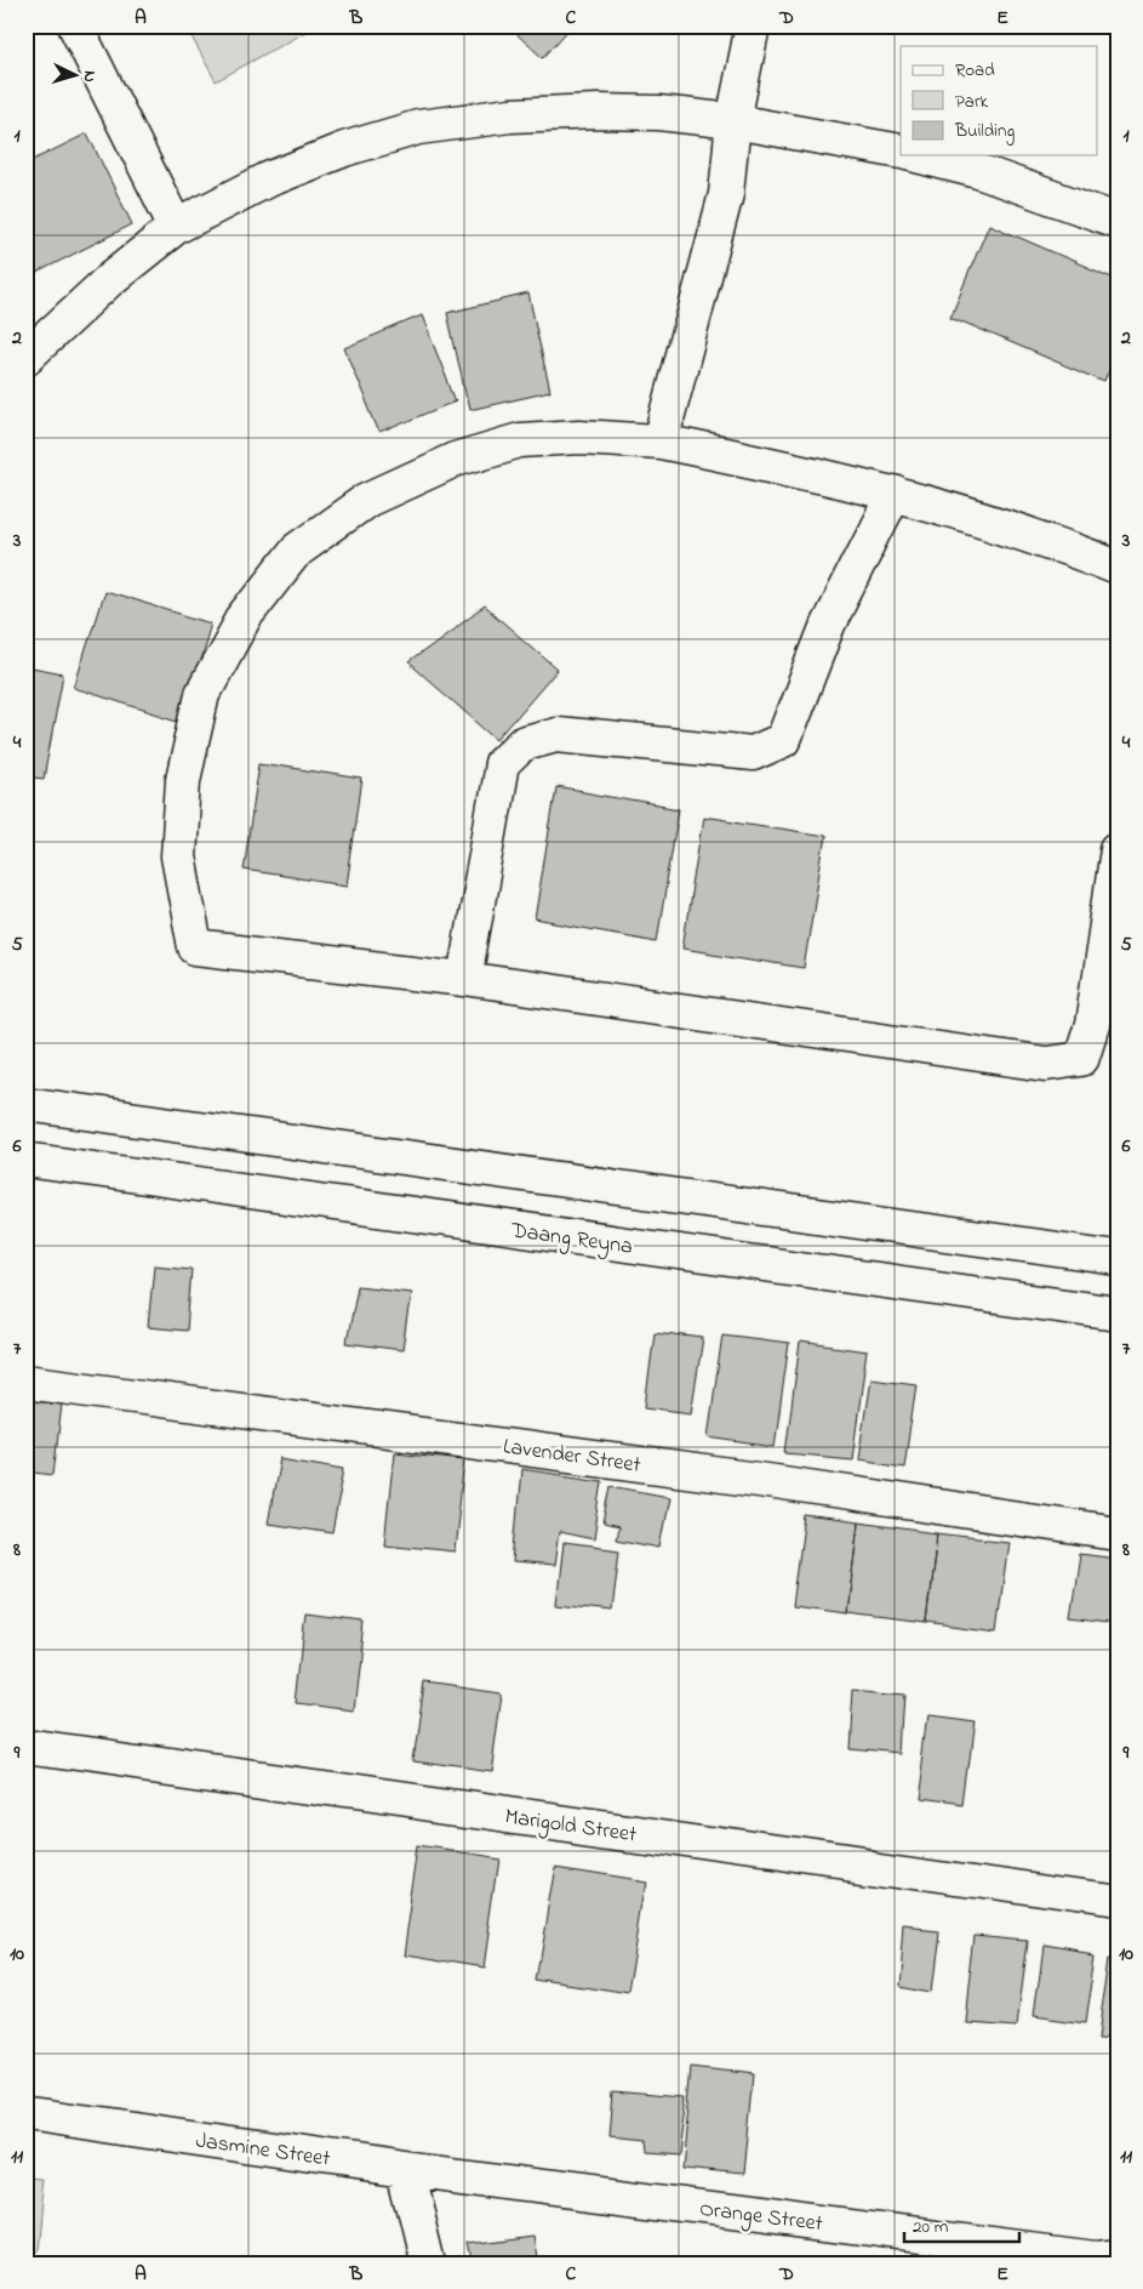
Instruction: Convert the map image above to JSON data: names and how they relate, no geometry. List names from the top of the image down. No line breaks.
{"streets":{"street":["Daang Reyna","Lavender Street","Marigold Street","Jasmine Street","Orange Street"]},"crossings":[["Jasmine Street","Orange Street"]],"legend":["Road","Park","Building"],"scale_bar":"20 m","north":"right","grid":{"columns":["A","B","C","D","E"],"rows":["1","2","3","4","5","6","7","8","9","10","11"]}}
